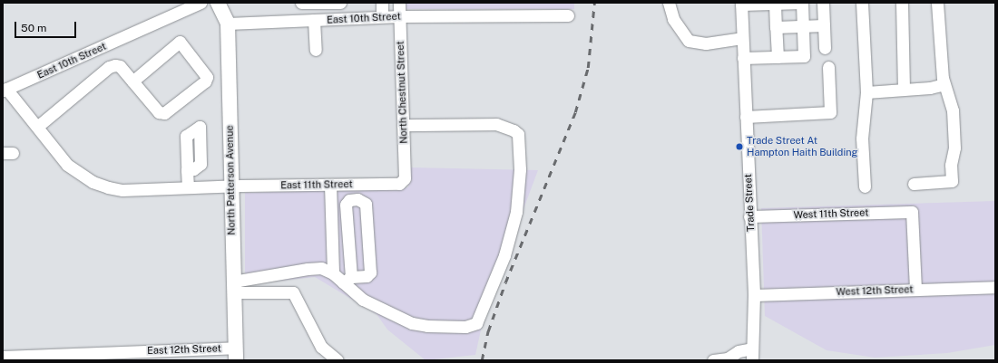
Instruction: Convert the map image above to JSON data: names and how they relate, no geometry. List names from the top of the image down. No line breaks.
{"streets":{"main road":["North Patterson Avenue"],"street":["East 10th Street","North Chestnut Street","East 11th Street","Trade Street","West 11th Street","West 12th Street","East 12th Street"]},"crossings":[["East 10th Street","North Chestnut Street"],["East 10th Street","North Patterson Avenue"],["East 10th Street","East 11th Street"],["North Chestnut Street","East 11th Street"],["North Patterson Avenue","East 11th Street"],["North Patterson Avenue","East 12th Street"],["Trade Street","West 11th Street"],["Trade Street","West 12th Street"],["West 11th Street","West 12th Street"]],"places":["Trade Street At Hampton Haith Building"],"scale_bar":"50 m"}
